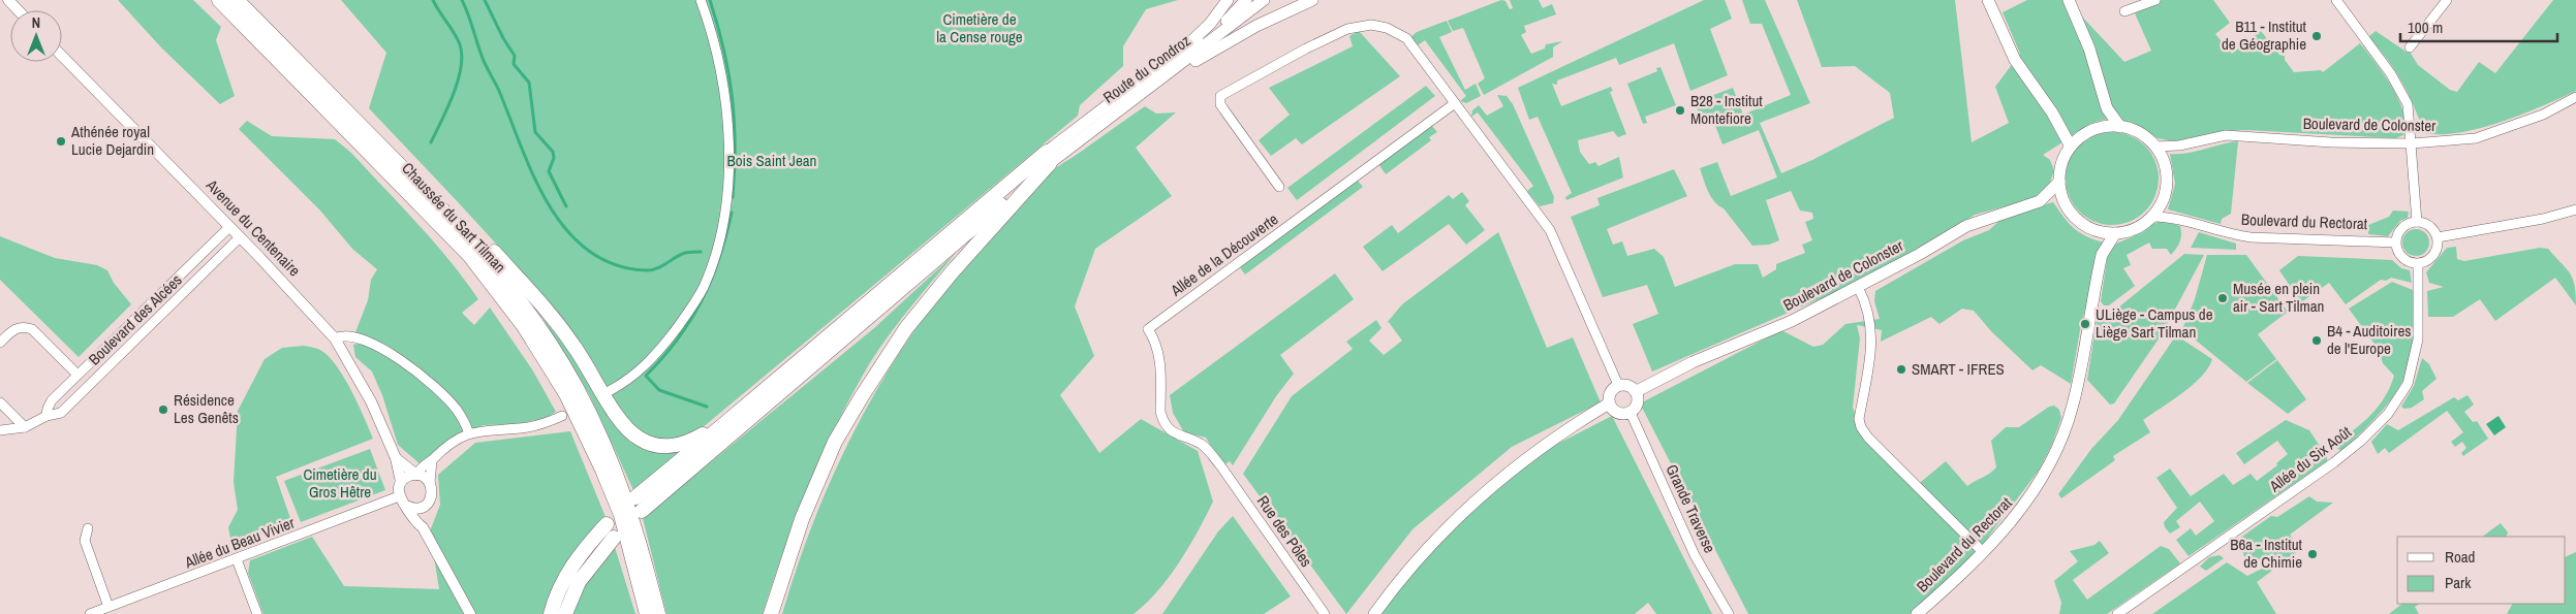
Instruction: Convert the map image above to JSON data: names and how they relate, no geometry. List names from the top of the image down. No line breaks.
{"streets":{"highway":["Chaussée du Sart Tilman"],"main road":["Route du Condroz","Boulevard de Colonster","Boulevard du Rectorat"],"street":["Avenue du Centenaire","Allée de la Découverte","Boulevard des Alcées","Allée du Six Août","Grande Traverse","Rue des Pôles","Allée du Beau Vivier"]},"crossings":[["Boulevard de Colonster","Boulevard du Rectorat"],["Boulevard de Colonster","Grande Traverse"],["Boulevard du Rectorat","Allée du Six Août"],["Avenue du Centenaire","Boulevard des Alcées"],["Avenue du Centenaire","Allée du Beau Vivier"],["Allée de la Découverte","Rue des Pôles"]],"parks":["Cimetière de la Cense rouge","Bois Saint Jean","Cimetière du Gros Hêtre"],"places":["B11 - Institut de Géographie","B28 - Institut Montefiore","Athénée royal Lucie Dejardin","Musée en plein air - Sart Tilman","ULiège - Campus de Liège Sart Tilman","B4 - Auditoires de l'Europe","SMART - IFRES","Résidence Les Genêts","B6a - Institut de Chimie"],"legend":["Road","Park"],"scale_bar":"100 m","north":"top"}
